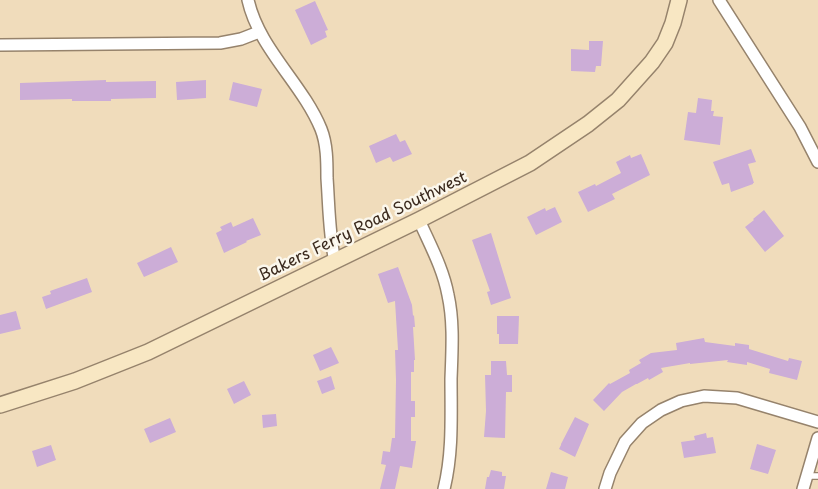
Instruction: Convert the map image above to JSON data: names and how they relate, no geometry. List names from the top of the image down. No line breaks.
{"streets":{"street":["Bakers Ferry Road Southwest"]}}
